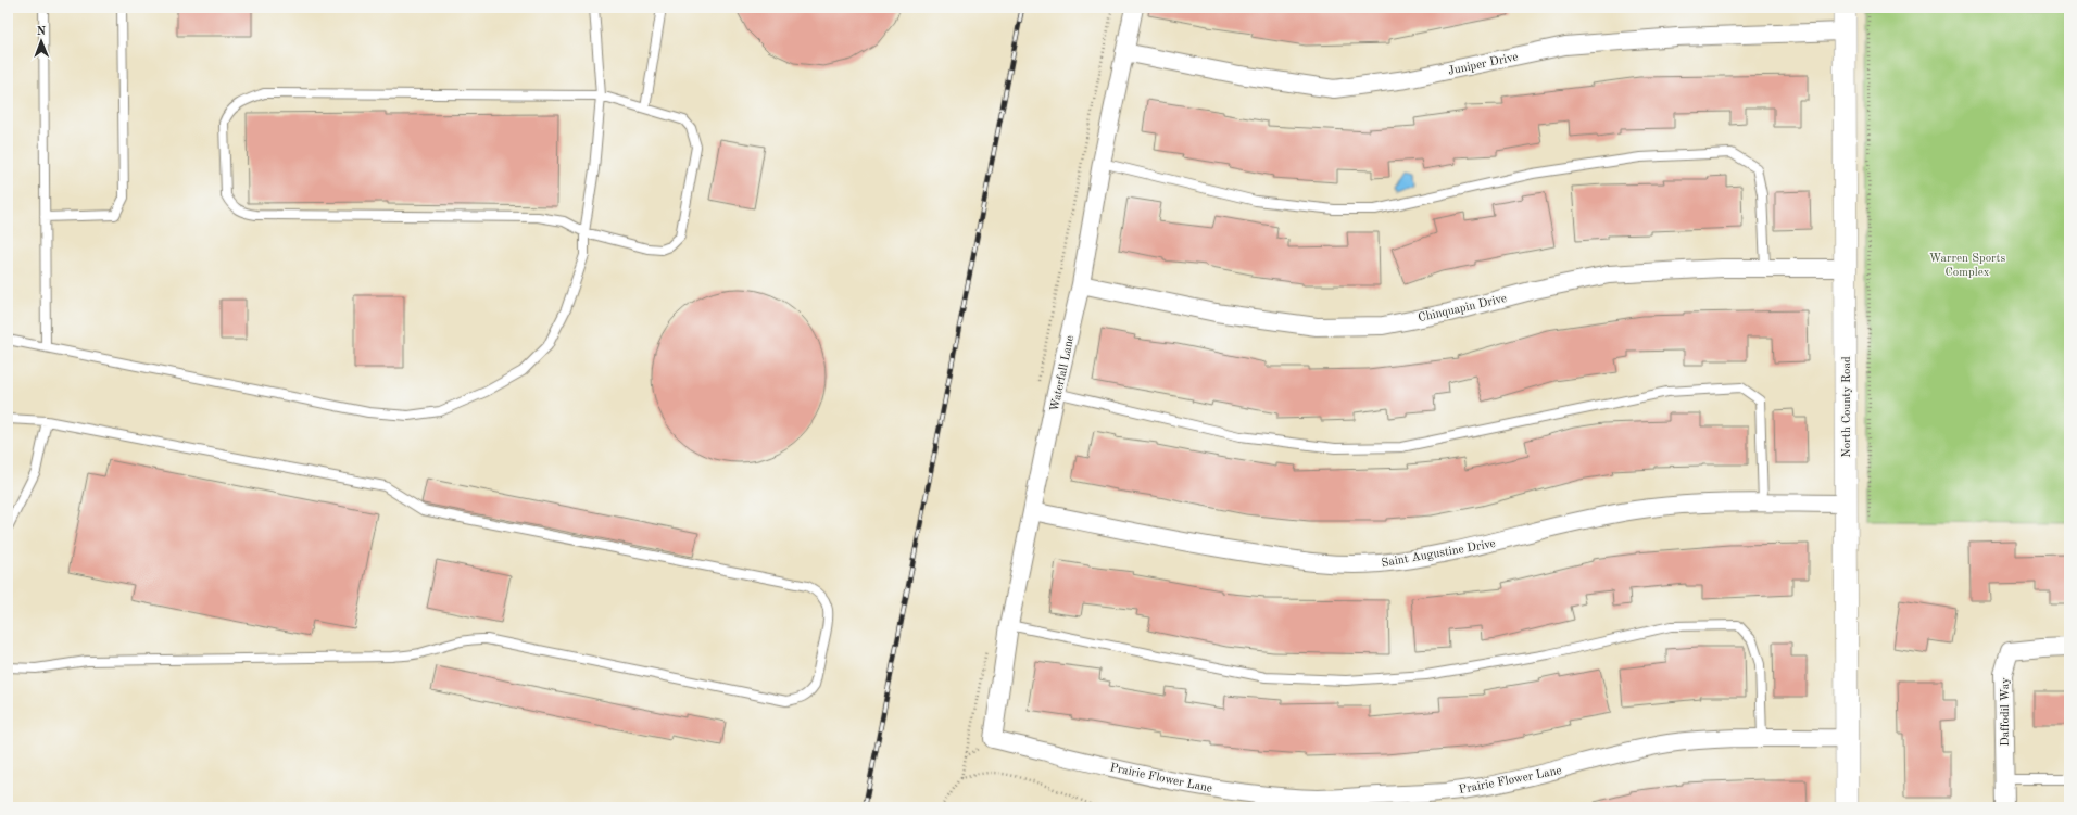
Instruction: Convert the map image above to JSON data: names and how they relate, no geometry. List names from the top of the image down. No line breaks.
{"streets":{"street":["Juniper Drive","Chinquapin Drive","Waterfall Lane","North County Road","Saint Augustine Drive","Daffodil Way","Prairie Flower Lane"]},"crossings":[["Juniper Drive","Waterfall Lane"],["Juniper Drive","North County Road"],["Chinquapin Drive","Waterfall Lane"],["Chinquapin Drive","North County Road"],["Waterfall Lane","Saint Augustine Drive"],["Waterfall Lane","Prairie Flower Lane"],["North County Road","Saint Augustine Drive"],["North County Road","Prairie Flower Lane"]],"parks":["Warren Sports Complex"],"north":"top"}
